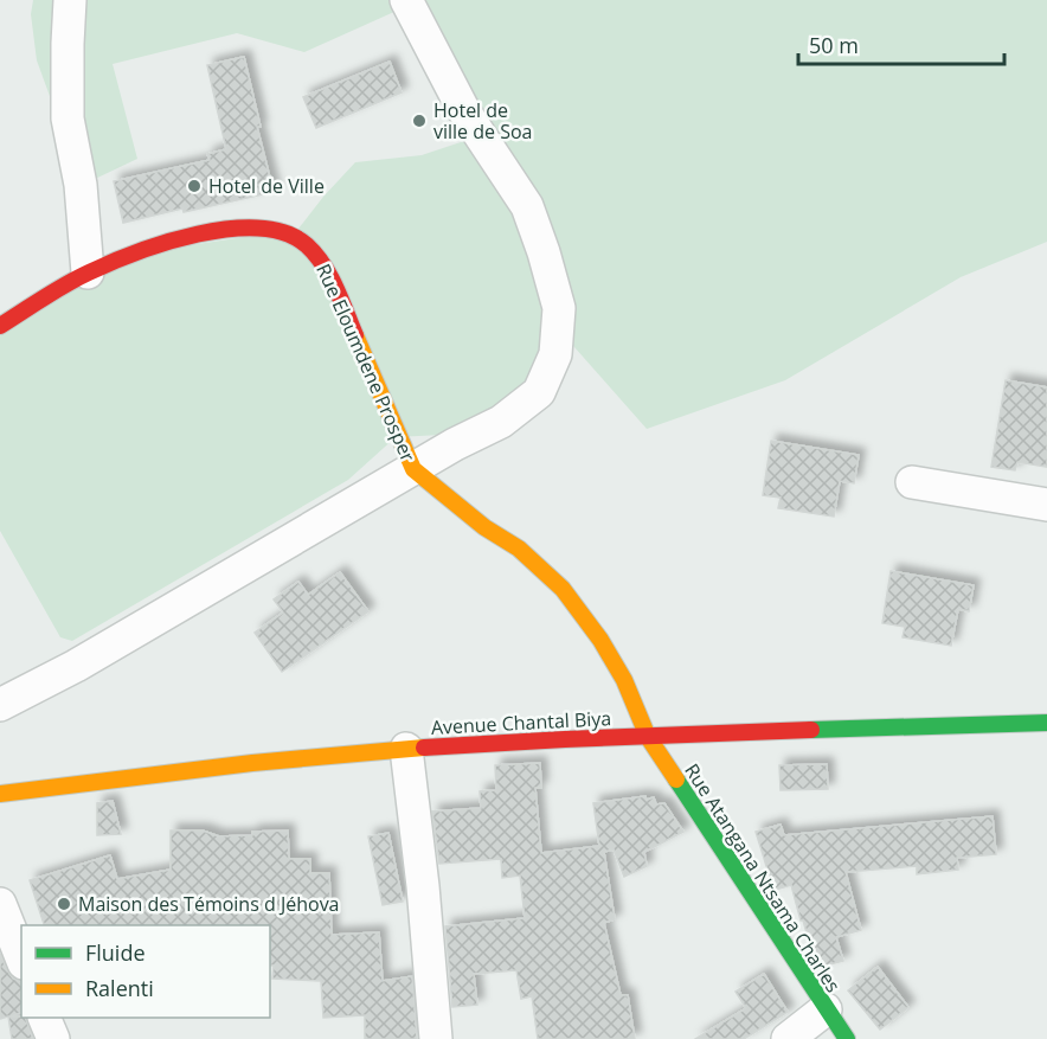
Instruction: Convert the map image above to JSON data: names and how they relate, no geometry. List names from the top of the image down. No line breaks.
{"streets":{"street":["Rue Eloumdene Prosper","Avenue Chantal Biya","Rue Atangana Ntsama Charles"]},"crossings":[["Rue Eloumdene Prosper","Rue Atangana Ntsama Charles"],["Avenue Chantal Biya","Rue Atangana Ntsama Charles"]],"places":["Hotel de ville de Soa","Hotel de Ville","Maison des Témoins d Jéhova"],"legend":["Fluide","Ralenti"],"scale_bar":"50 m"}
